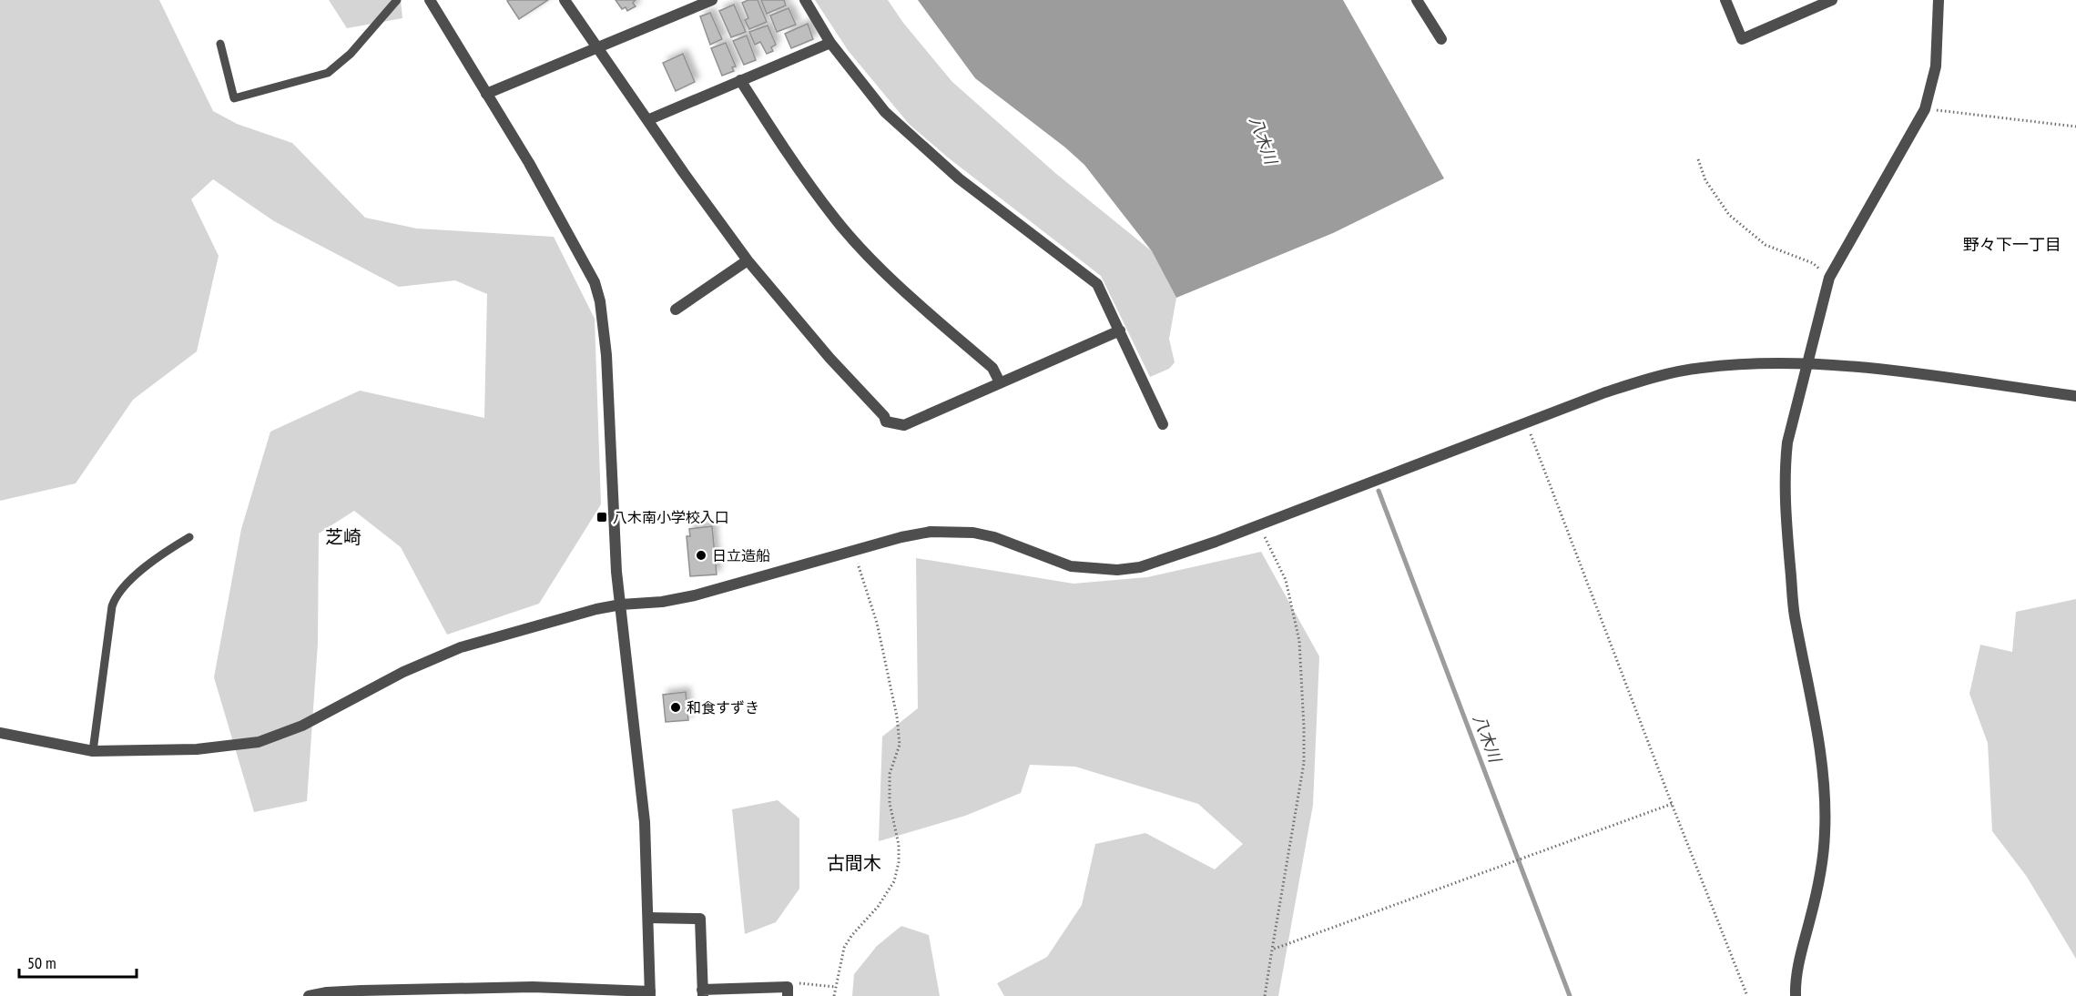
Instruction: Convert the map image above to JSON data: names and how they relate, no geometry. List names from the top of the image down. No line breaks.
{"districts":["野々下一丁目","芝崎","古間木"],"water":["八木川"],"places":{"transit":["八木南小学校入口"],"other":["日立造船","和食すずき"]},"scale_bar":"50 m"}
